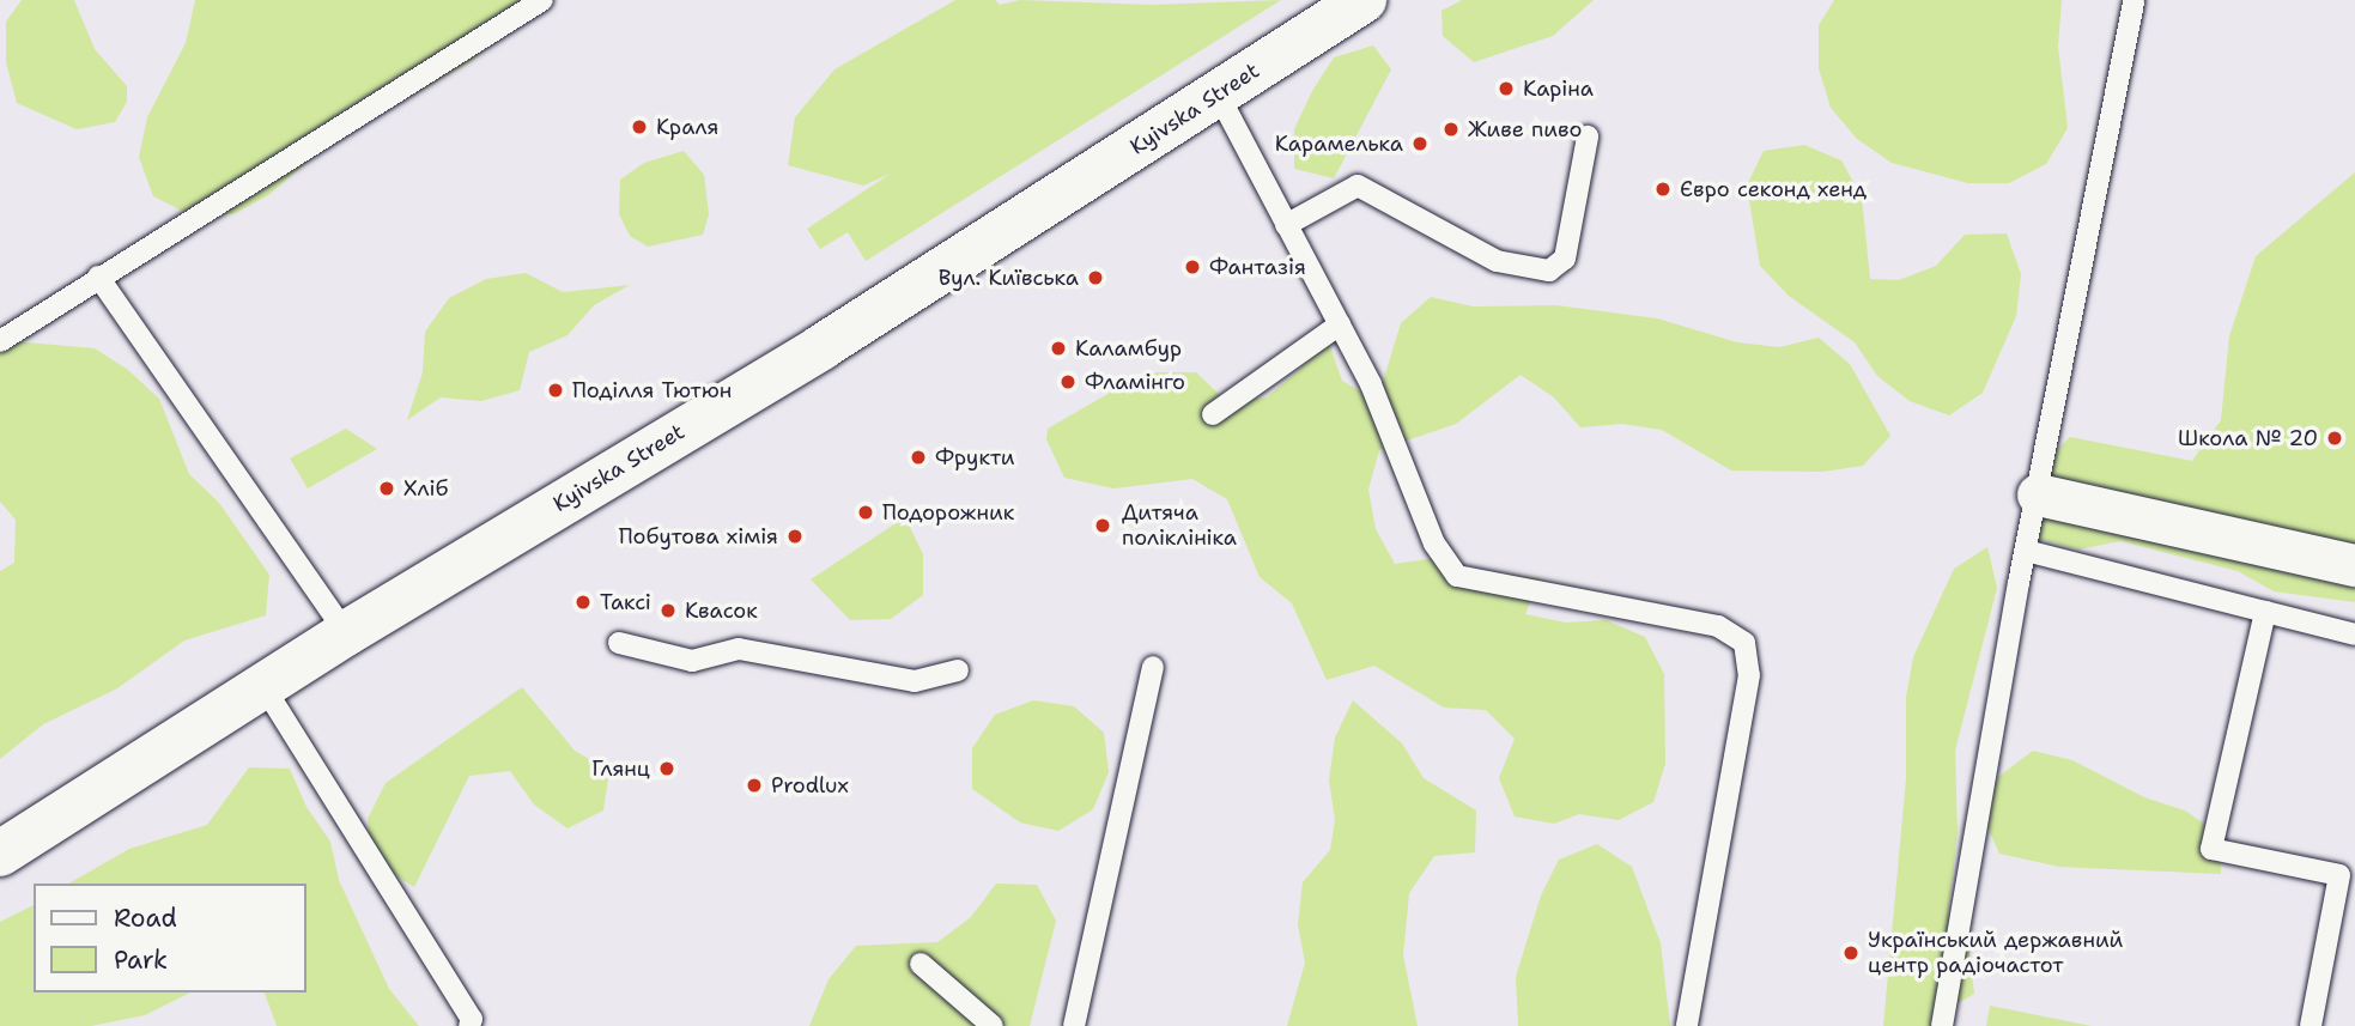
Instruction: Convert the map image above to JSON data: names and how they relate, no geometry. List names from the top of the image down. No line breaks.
{"streets":{"main road":["Kyivska Street"]},"places":["Каріна","Краля","Живе пиво","Карамелька","Євро секонд хенд","Фантазія","Вул. Київська","Каламбур","Фламінго","Поділля Тютюн","Школа № 20","Фрукти","Хліб","Подорожник","Дитяча поліклініка","Побутова хімія","Таксі","Квасок","Глянц","Prodlux","Український державний центр радіочастот"],"legend":["Road","Park"]}
